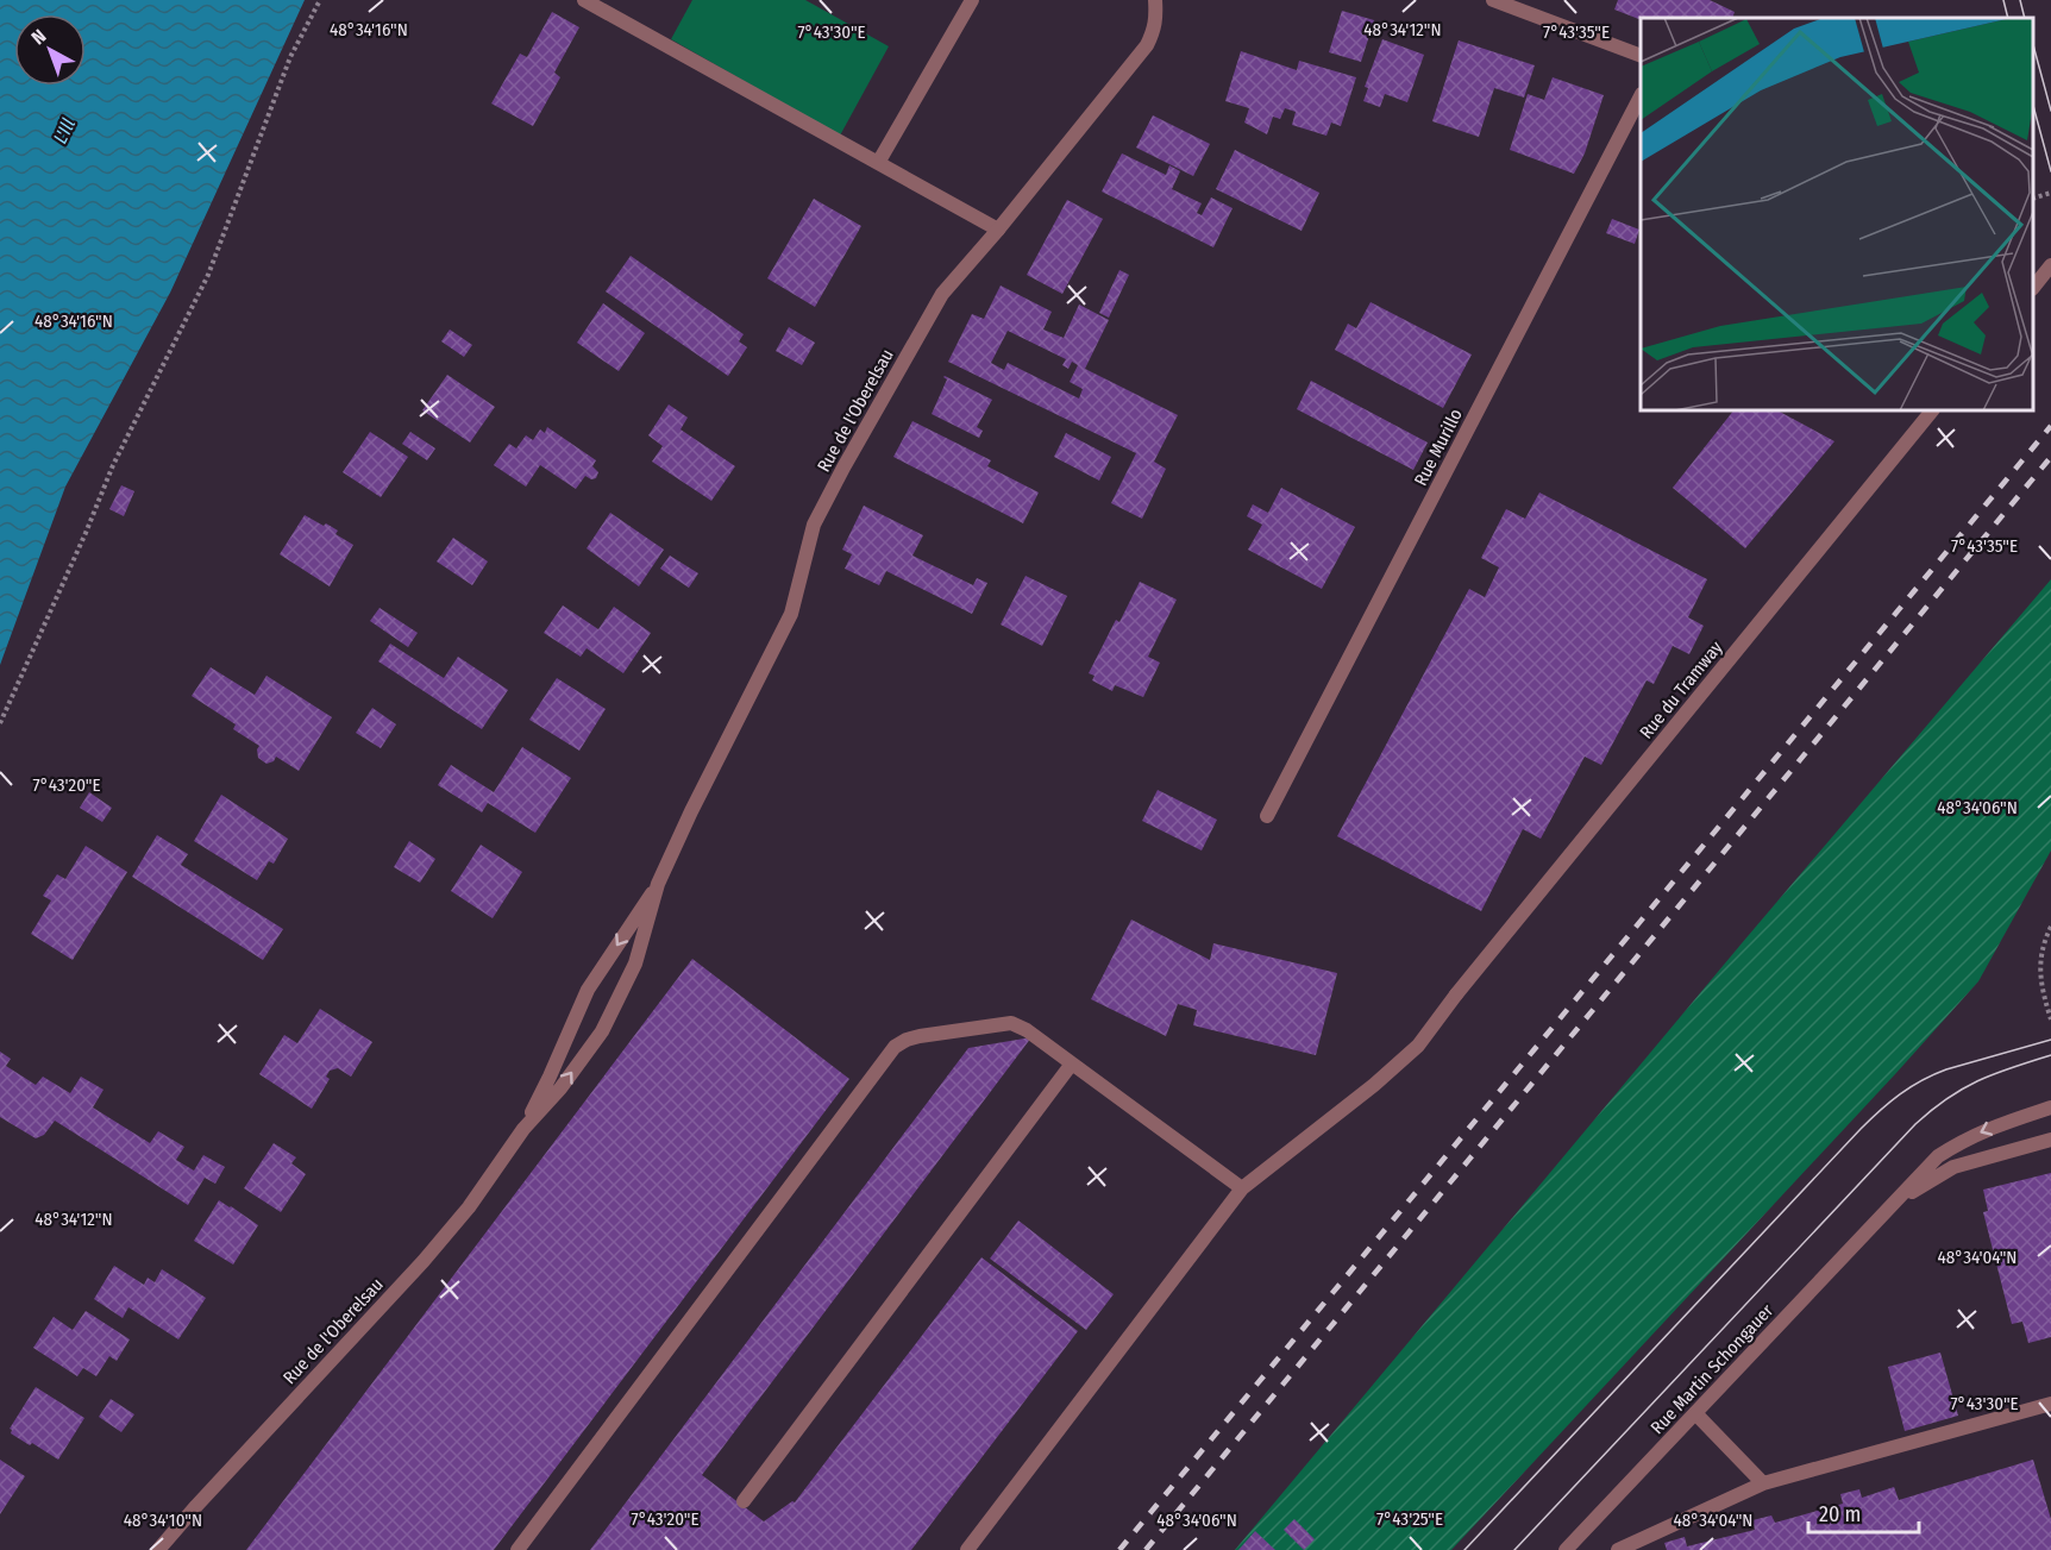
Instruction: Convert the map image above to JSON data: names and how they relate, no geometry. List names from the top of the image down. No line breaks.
{"streets":{"street":["Rue de l'Oberelsau","Rue Murillo","Rue du Tramway","Rue Martin Schongauer"]},"water":["L'Ill"],"scale_bar":"20 m","north":"top left","coordinates":["48°34'12\"N","48°34'16\"N","7°43'30\"E","7°43'35\"E","7°43'20\"E","48°34'06\"N","48°34'04\"N","7°43'25\"E","48°34'10\"N"]}
